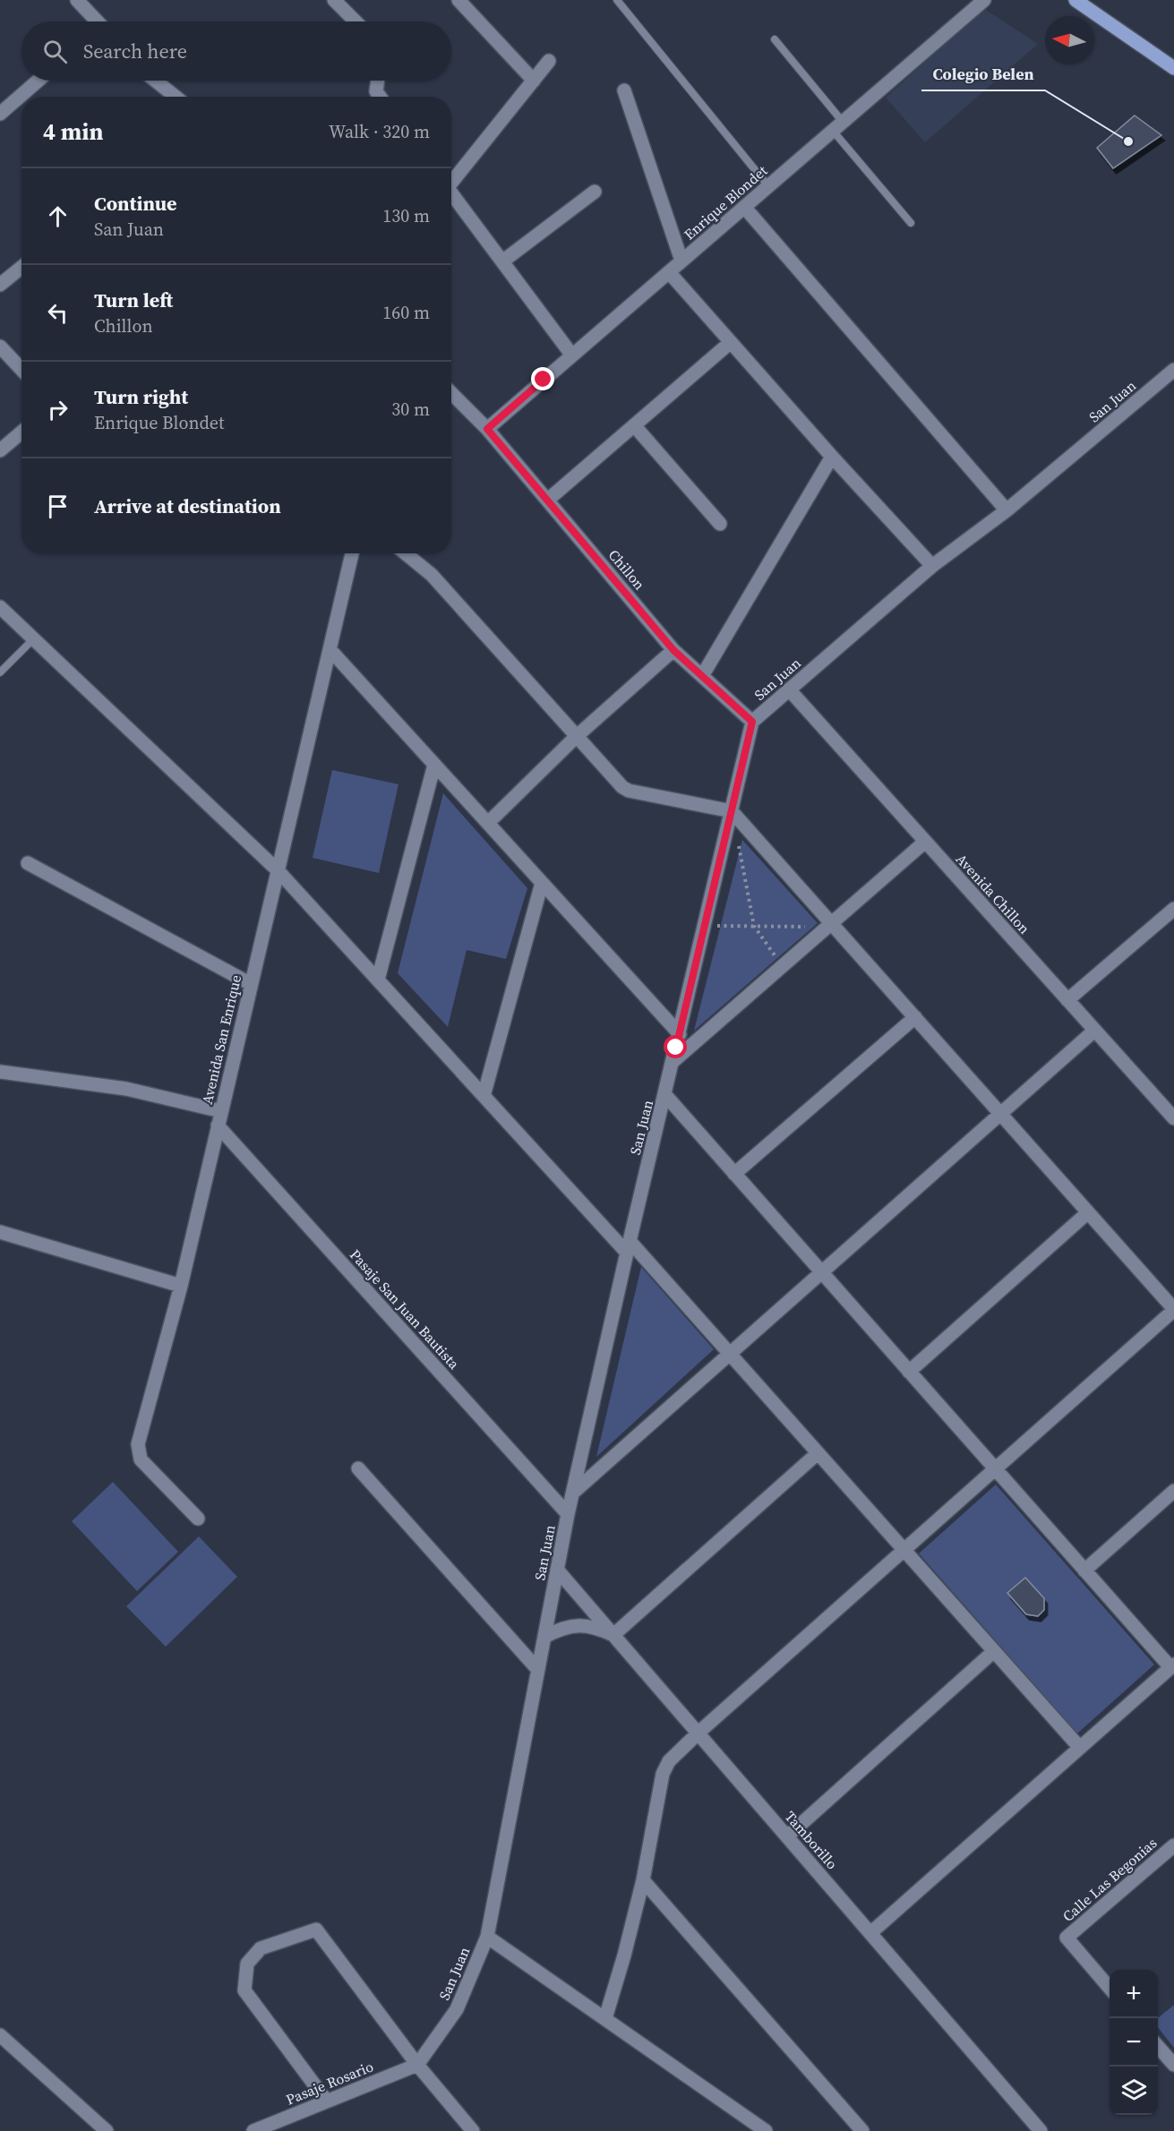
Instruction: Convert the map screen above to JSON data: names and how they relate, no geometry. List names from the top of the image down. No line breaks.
{"streets":{"street":["Enrique Blondet","San Juan","Chillon","Avenida Chillon","Avenida San Enrique","Pasaje San Juan Bautista","Tamborillo","Calle Las Begonias","Pasaje Rosario"]},"crossings":[["Enrique Blondet","Chillon"],["San Juan","Chillon"],["San Juan","Avenida Chillon"],["San Juan","Pasaje San Juan Bautista"],["San Juan","Tamborillo"],["San Juan","Pasaje Rosario"],["Avenida San Enrique","Pasaje San Juan Bautista"]],"places":["Colegio Belen"],"north":"left","page":{"search":"Search here","heading":["4 min","Walk · 320 m"],"list":[["Continue","San Juan","130 m"],["Turn left","Chillon","160 m"],["Turn right","Enrique Blondet","30 m"],"Arrive at destination"],"map_buttons":["+","−"]}}
